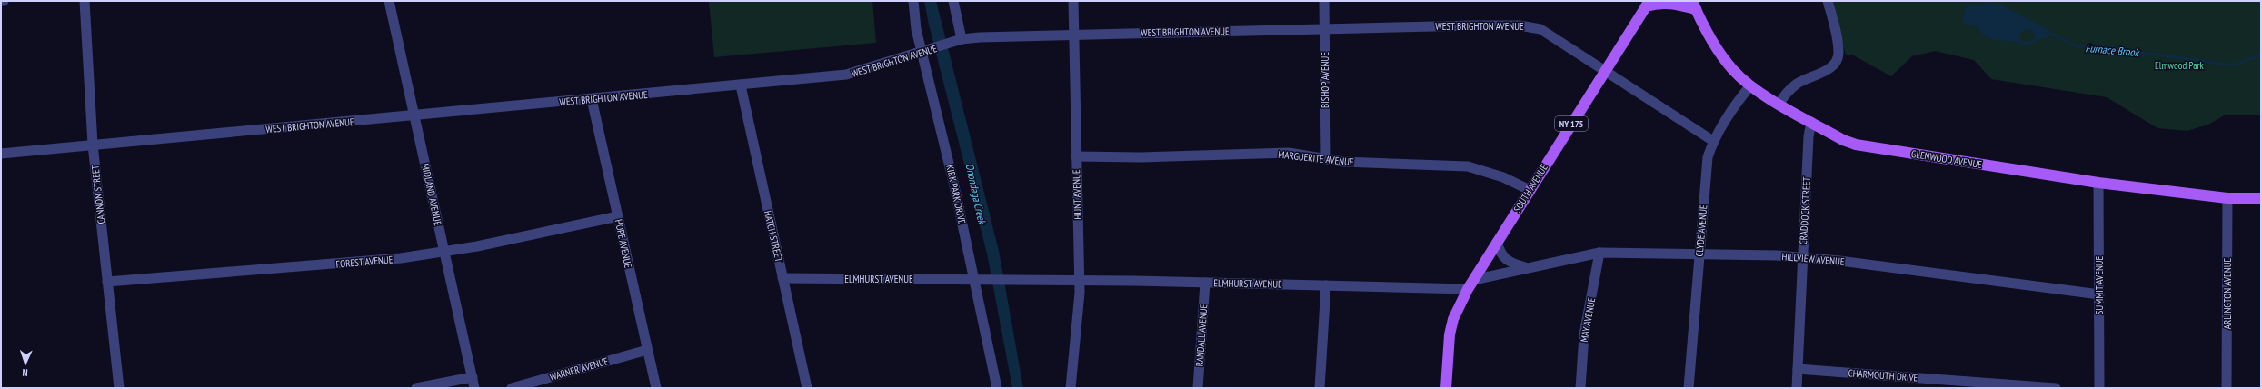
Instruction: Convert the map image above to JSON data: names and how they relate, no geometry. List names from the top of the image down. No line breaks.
{"streets":{"main road":["NY 175","GLENWOOD AVENUE","SOUTH AVENUE"],"street":["WEST BRIGHTON AVENUE","BISHOP AVENUE","MARGUERITE AVENUE","CANNON STREET","MIDLAND AVENUE","KIRK PARK DRIVE","HUNT AVENUE","CRADDOCK STREET","CLYDE AVENUE","HATCH STREET","HOPE AVENUE","HILLVIEW AVENUE","FOREST AVENUE","ELMHURST AVENUE","SUMMIT AVENUE","ARLINGTON AVENUE","MAY AVENUE","RANDALL AVENUE","WARNER AVENUE","CHARMOUTH DRIVE"]},"crossings":[["WEST BRIGHTON AVENUE","BISHOP AVENUE"],["WEST BRIGHTON AVENUE","SOUTH AVENUE"],["WEST BRIGHTON AVENUE","CANNON STREET"],["WEST BRIGHTON AVENUE","MIDLAND AVENUE"],["WEST BRIGHTON AVENUE","KIRK PARK DRIVE"],["WEST BRIGHTON AVENUE","HUNT AVENUE"],["WEST BRIGHTON AVENUE","CLYDE AVENUE"],["WEST BRIGHTON AVENUE","HATCH STREET"],["WEST BRIGHTON AVENUE","HOPE AVENUE"],["BISHOP AVENUE","MARGUERITE AVENUE"],["MARGUERITE AVENUE","SOUTH AVENUE"],["MARGUERITE AVENUE","HUNT AVENUE"],["GLENWOOD AVENUE","CRADDOCK STREET"],["GLENWOOD AVENUE","CLYDE AVENUE"],["GLENWOOD AVENUE","SUMMIT AVENUE"],["GLENWOOD AVENUE","ARLINGTON AVENUE"],["SOUTH AVENUE","HILLVIEW AVENUE"],["SOUTH AVENUE","ELMHURST AVENUE"],["CANNON STREET","FOREST AVENUE"],["MIDLAND AVENUE","FOREST AVENUE"],["KIRK PARK DRIVE","ELMHURST AVENUE"],["HUNT AVENUE","ELMHURST AVENUE"],["CRADDOCK STREET","HILLVIEW AVENUE"],["CRADDOCK STREET","CHARMOUTH DRIVE"],["CLYDE AVENUE","HILLVIEW AVENUE"],["HATCH STREET","ELMHURST AVENUE"],["HOPE AVENUE","FOREST AVENUE"],["HOPE AVENUE","WARNER AVENUE"],["HILLVIEW AVENUE","ELMHURST AVENUE"],["HILLVIEW AVENUE","SUMMIT AVENUE"],["HILLVIEW AVENUE","MAY AVENUE"],["ELMHURST AVENUE","RANDALL AVENUE"]],"water":["Furnace Brook","Onondaga Creek"],"parks":["Elmwood Park"],"north":"bottom"}
